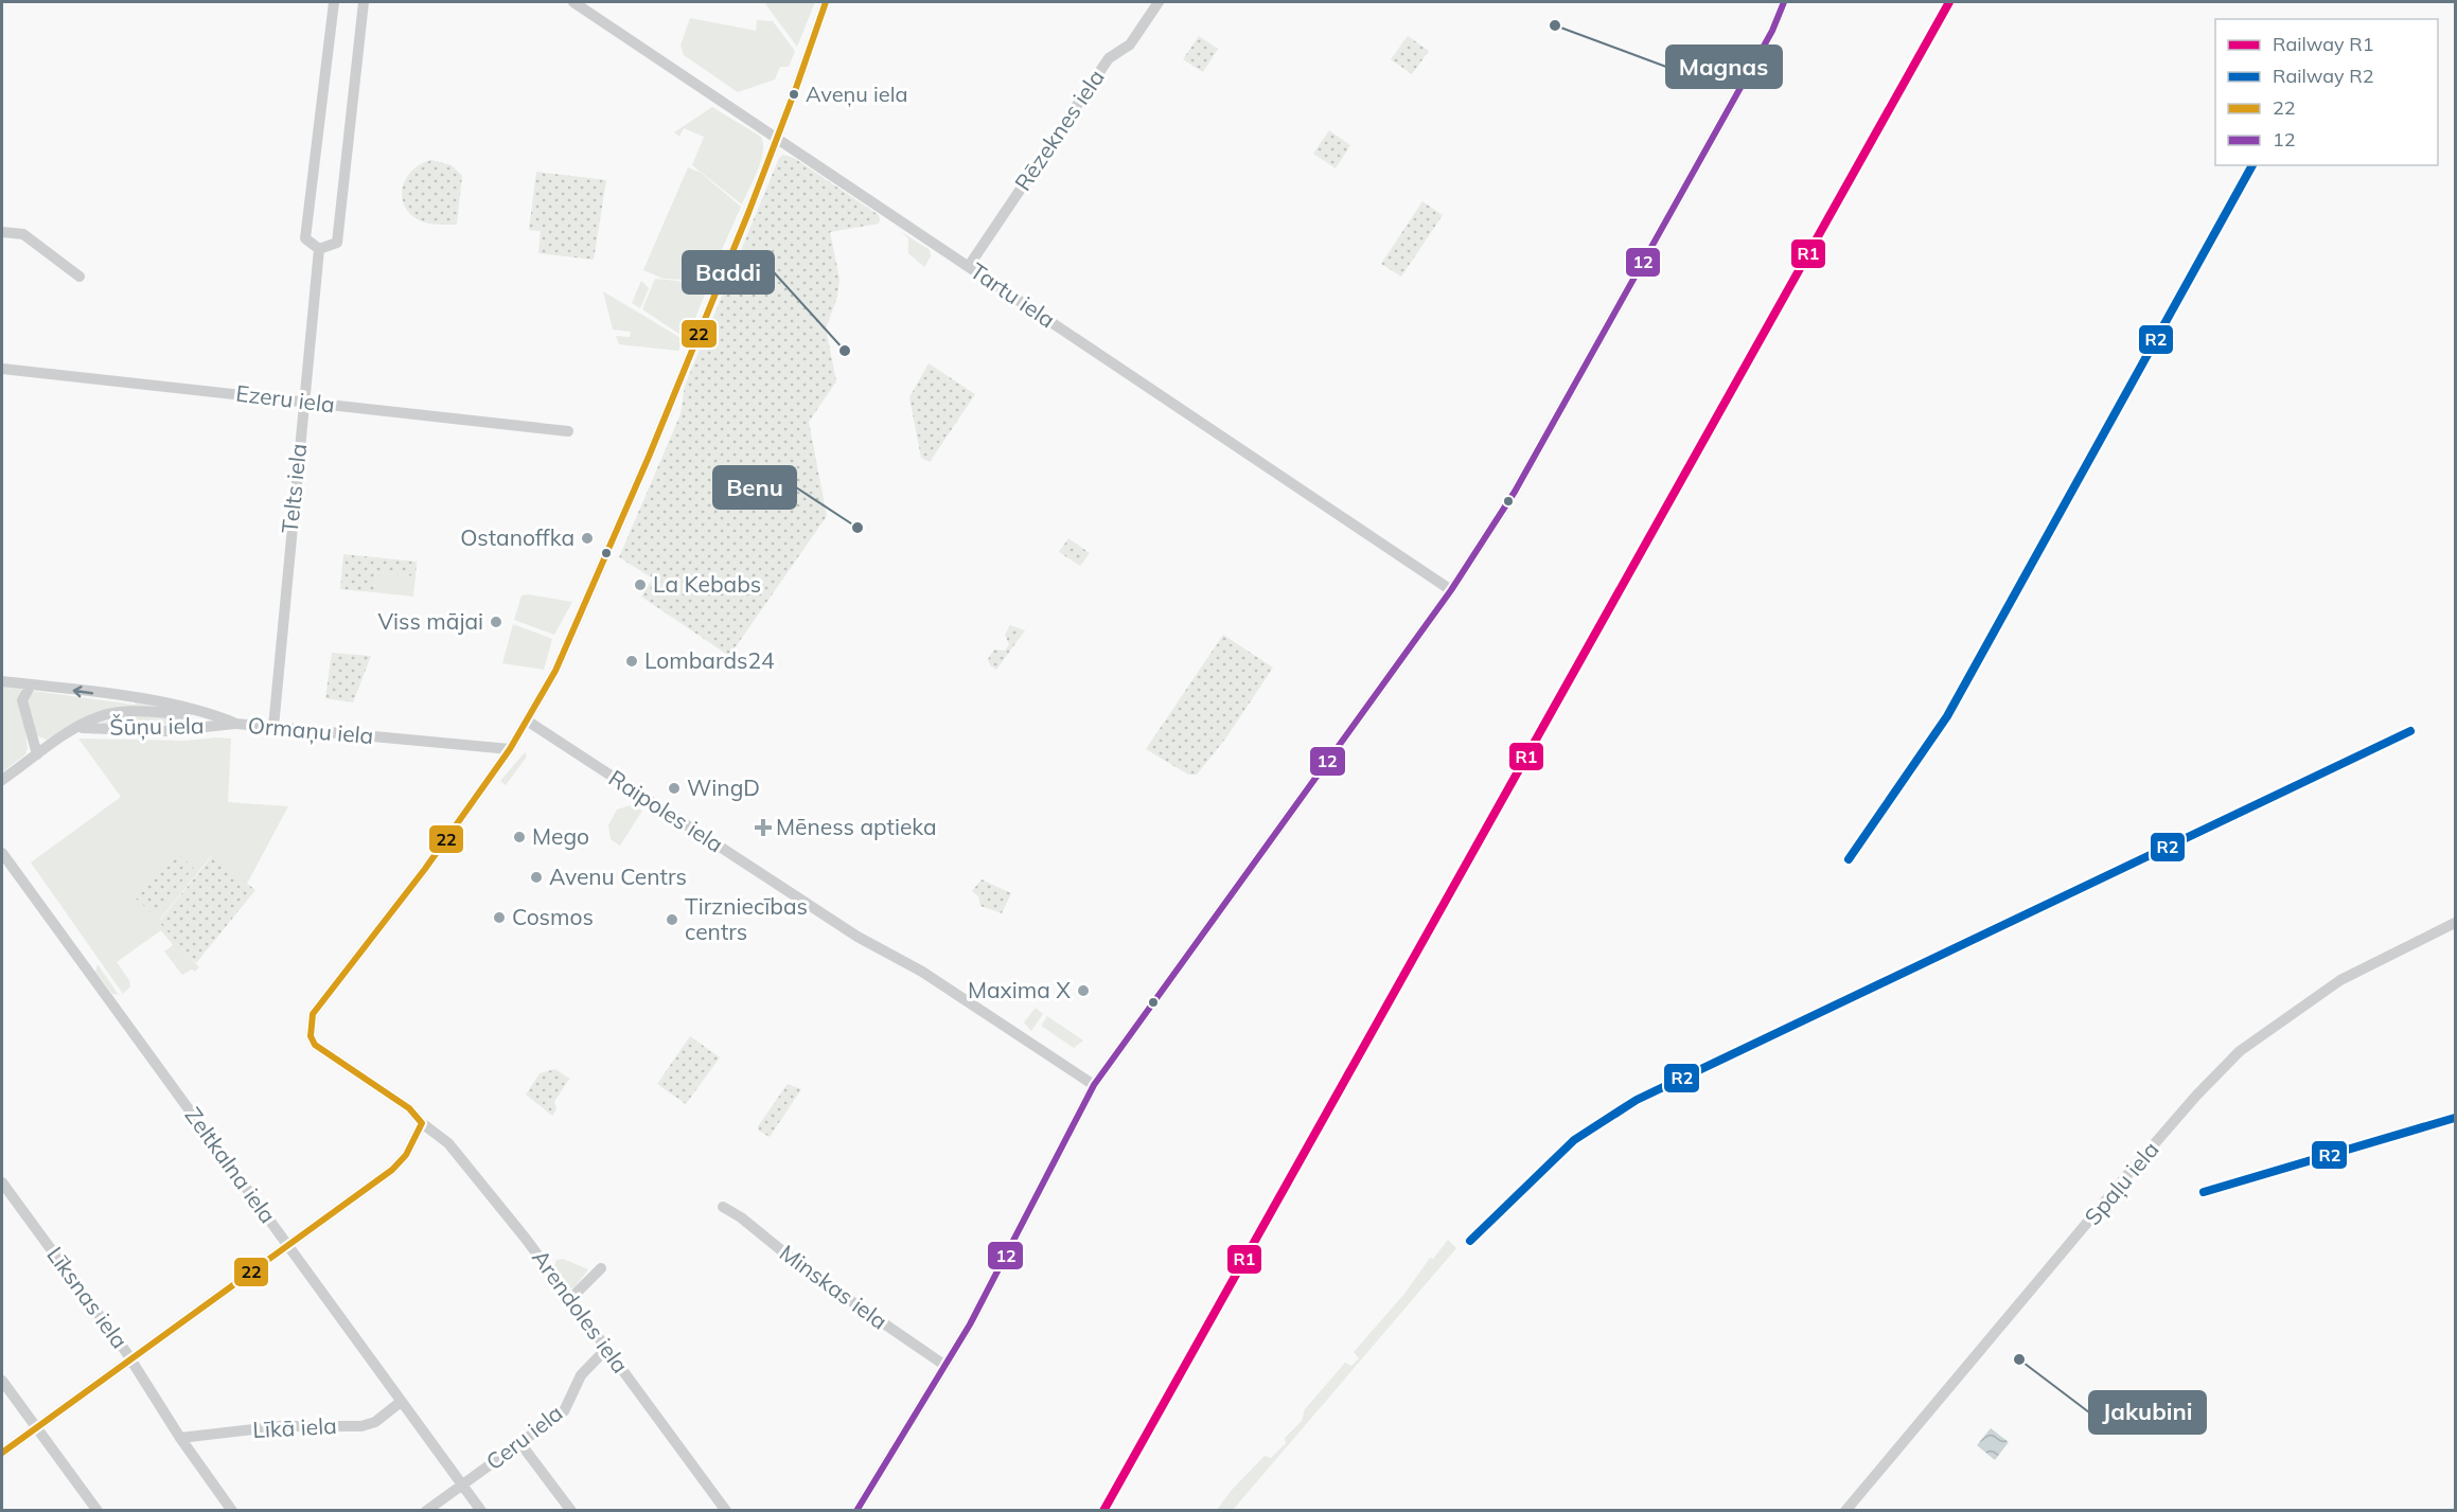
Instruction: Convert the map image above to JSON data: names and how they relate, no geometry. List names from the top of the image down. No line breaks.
{"streets":{"street":["Rēzeknes iela","Tartu iela","Ezeru iela","Telts iela","Šūņu iela","Ormaņu iela","Raipoles iela","Zeltkalna iela","Spaļu iela","Minskas iela","Līksnas iela","Arendoles iela","Līkā iela","Ceru iela"]},"crossings":[["Rēzeknes iela","Tartu iela"],["Ezeru iela","Telts iela"],["Telts iela","Ormaņu iela"],["Šūņu iela","Ormaņu iela"],["Zeltkalna iela","Līkā iela"],["Zeltkalna iela","Ceru iela"],["Līksnas iela","Līkā iela"],["Arendoles iela","Ceru iela"]],"one_way":["Ormaņu iela"],"places":{"other":["Magnas","Aveņu iela","Baddi","Benu","Ostanoffka","La Kebabs","Viss mājai","Lombards24","WingD","Mego","Avenu Centrs","Cosmos","Tirzniecības centrs","Maxima X","Jakubini"],"health":["Mēness aptieka"]},"lines":["rail line R1","transit line 22","transit line 12","rail line R2"],"legend":["Railway R1","Railway R2","22","12"]}
